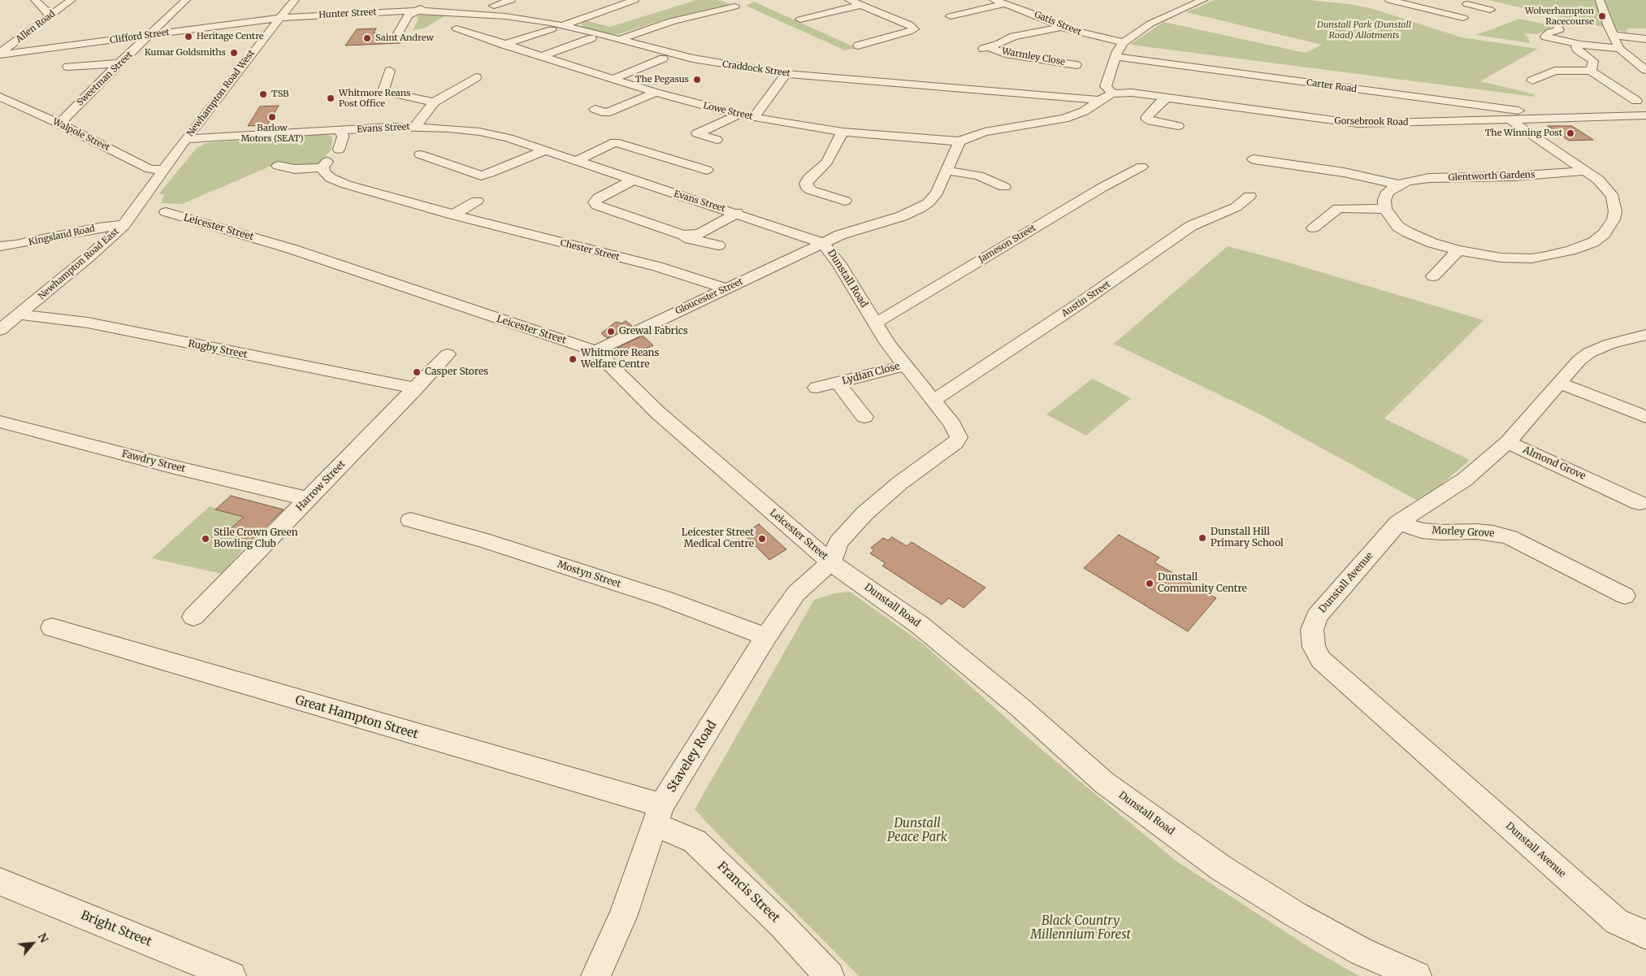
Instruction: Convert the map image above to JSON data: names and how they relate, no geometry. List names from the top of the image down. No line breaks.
{"streets":{"street":["Hunter Street","Gatis Street","Allen Road","Clifford Street","Warmley Close","Craddock Street","Sweetman Street","Carter Road","Newhampton Road West","Lowe Street","Gorsebrook Road","Evans Street","Walpole Street","Glentworth Gardens","Leicester Street","Kingsland Road","Jameson Street","Chester Street","Newhampton Road East","Dunstall Road","Gloucester Street","Austin Street","Rugby Street","Lydian Close","Fawdry Street","Almond Grove","Harrow Street","Morley Grove","Mostyn Street","Dunstall Avenue","Great Hampton Street","Staveley Road","Francis Street","Bright Street"]},"crossings":[["Hunter Street","Clifford Street"],["Hunter Street","Craddock Street"],["Hunter Street","Newhampton Road West"],["Gatis Street","Warmley Close"],["Allen Road","Clifford Street"],["Clifford Street","Sweetman Street"],["Clifford Street","Newhampton Road West"],["Craddock Street","Gorsebrook Road"],["Sweetman Street","Walpole Street"],["Carter Road","Gorsebrook Road"],["Newhampton Road West","Evans Street"],["Newhampton Road West","Walpole Street"],["Newhampton Road West","Newhampton Road East"],["Lowe Street","Dunstall Road"],["Evans Street","Dunstall Road"],["Evans Street","Gloucester Street"],["Walpole Street","Newhampton Road East"],["Leicester Street","Dunstall Road"],["Leicester Street","Gloucester Street"],["Leicester Street","Staveley Road"],["Kingsland Road","Newhampton Road East"],["Jameson Street","Dunstall Road"],["Chester Street","Gloucester Street"],["Newhampton Road East","Rugby Street"],["Dunstall Road","Gloucester Street"],["Dunstall Road","Austin Street"],["Dunstall Road","Lydian Close"],["Dunstall Road","Staveley Road"],["Rugby Street","Harrow Street"],["Fawdry Street","Harrow Street"],["Almond Grove","Dunstall Avenue"],["Morley Grove","Dunstall Avenue"],["Mostyn Street","Staveley Road"],["Great Hampton Street","Staveley Road"],["Great Hampton Street","Francis Street"],["Staveley Road","Francis Street"]],"parks":["Dunstall Park (Dunstall Road) Allotments","Dunstall Peace Park","Black Country Millennium Forest"],"places":["Wolverhampton Racecourse","Heritage Centre","Saint Andrew","Kumar Goldsmiths","The Pegasus","TSB","Whitmore Reans Post Office","Barlow Motors (SEAT)","The Winning Post","Grewal Fabrics","Whitmore Reans Welfare Centre","Casper Stores","Dunstall Hill Primary School","Stile Crown Green Bowling Club","Leicester Street Medical Centre","Dunstall Community Centre"],"north":"top right"}
